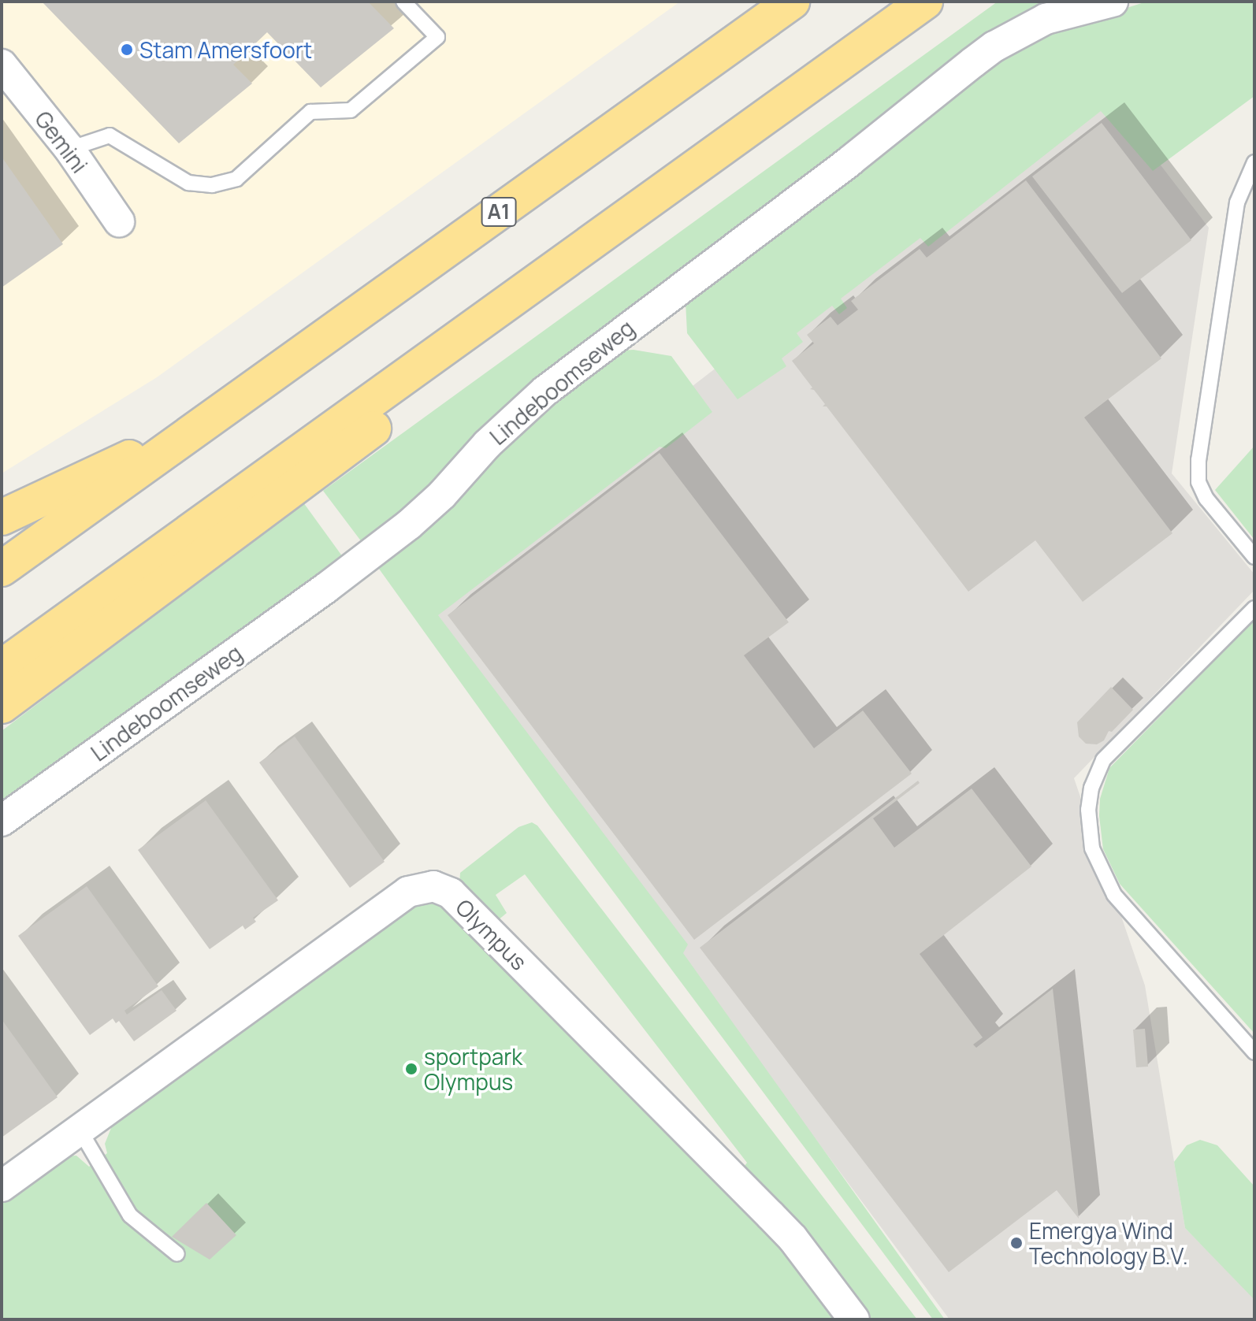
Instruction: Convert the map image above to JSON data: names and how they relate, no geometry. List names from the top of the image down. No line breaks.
{"streets":{"highway":["A1"],"street":["Gemini","Lindeboomseweg","Olympus"]},"places":["Stam Amersfoort","sportpark Olympus","Emergya Wind Technology B.V."]}
